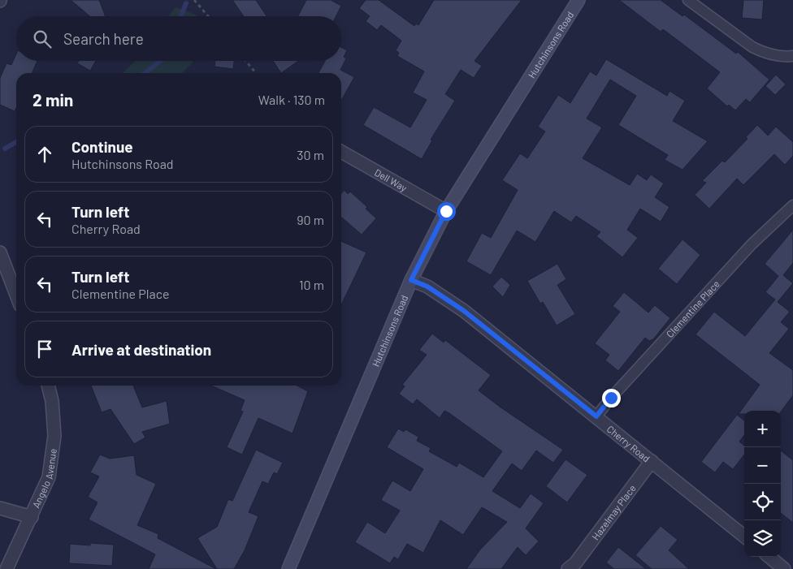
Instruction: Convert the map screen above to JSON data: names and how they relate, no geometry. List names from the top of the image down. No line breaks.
{"streets":{"street":["Hutchinsons Road","Dell Way","Cherry Road","Angelo Avenue","Hazelmay Place"],"lane":["Clementine Place"]},"crossings":[["Hutchinsons Road","Dell Way"],["Hutchinsons Road","Cherry Road"],["Clementine Place","Cherry Road"],["Cherry Road","Hazelmay Place"]],"page":{"search":"Search here","heading":["2 min","Walk · 130 m"],"list":[["Continue","Hutchinsons Road","30 m"],["Turn left","Cherry Road","90 m"],["Turn left","Clementine Place","10 m"],"Arrive at destination"],"map_buttons":["+","−"]}}
